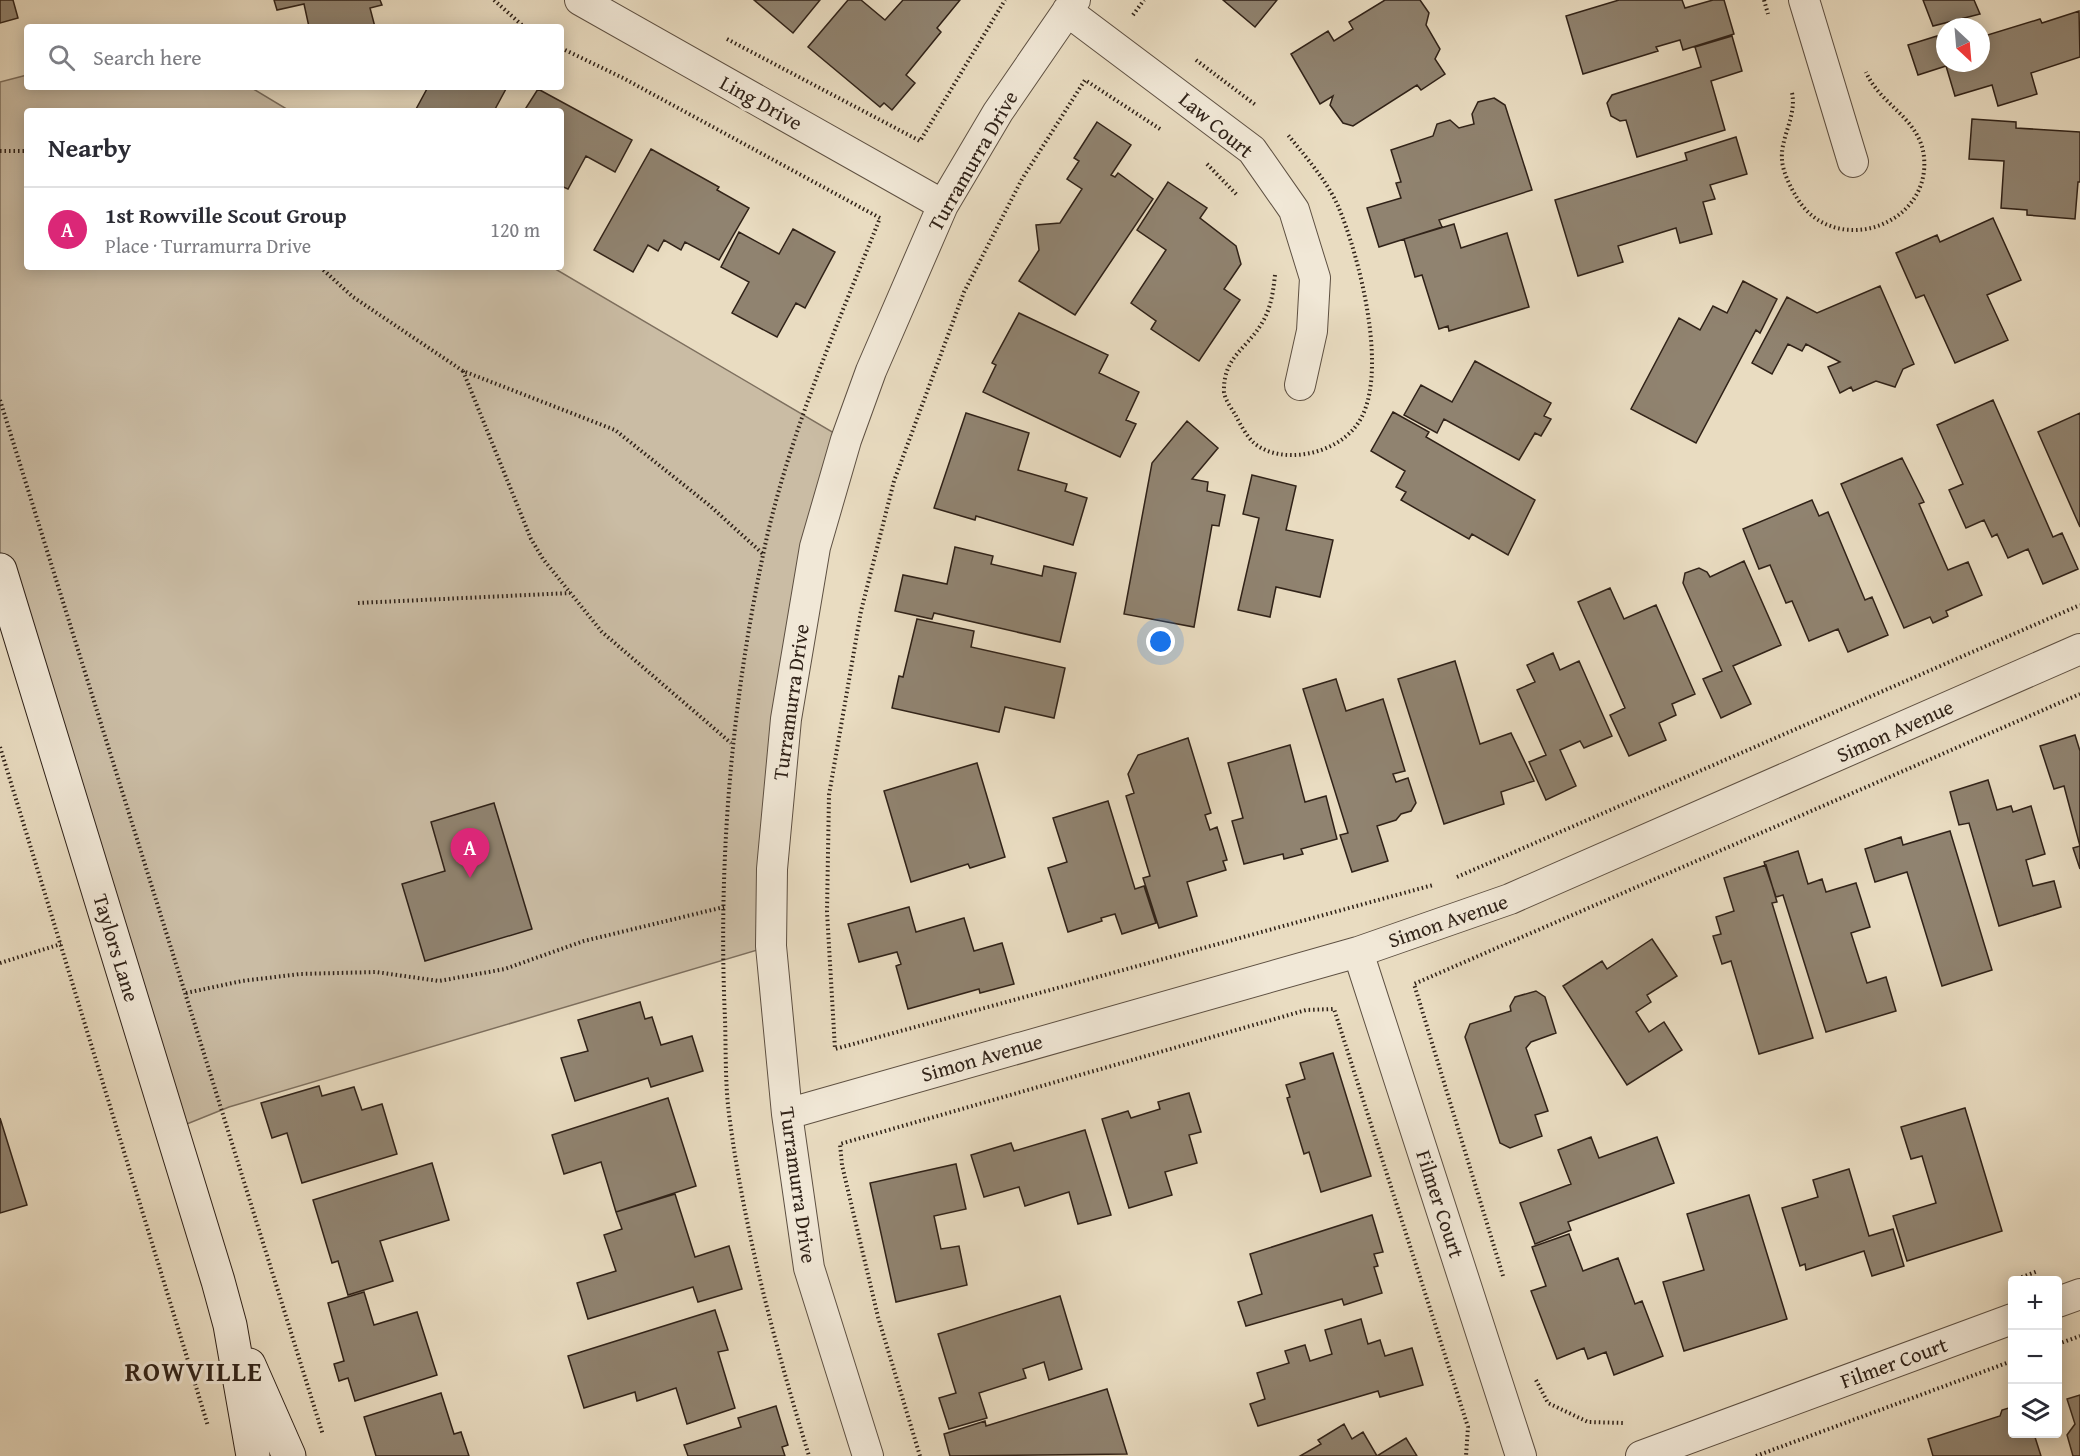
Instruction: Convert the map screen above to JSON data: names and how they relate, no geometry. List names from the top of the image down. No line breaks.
{"streets":{"main road":["Taylors Lane"],"street":["Ling Drive","Law Court","Turramurra Drive","Simon Avenue","Filmer Court"]},"crossings":[["Ling Drive","Turramurra Drive"],["Law Court","Turramurra Drive"],["Turramurra Drive","Simon Avenue"],["Simon Avenue","Filmer Court"]],"districts":["ROWVILLE"],"north":"bottom right","page":{"search":"Search here","heading":"Nearby","list":[{"mark":"A","name":"1st Rowville Scout Group","note":"Place · Turramurra Drive","value":"120 m"}],"pins":"A","map_buttons":["+","−"]}}
